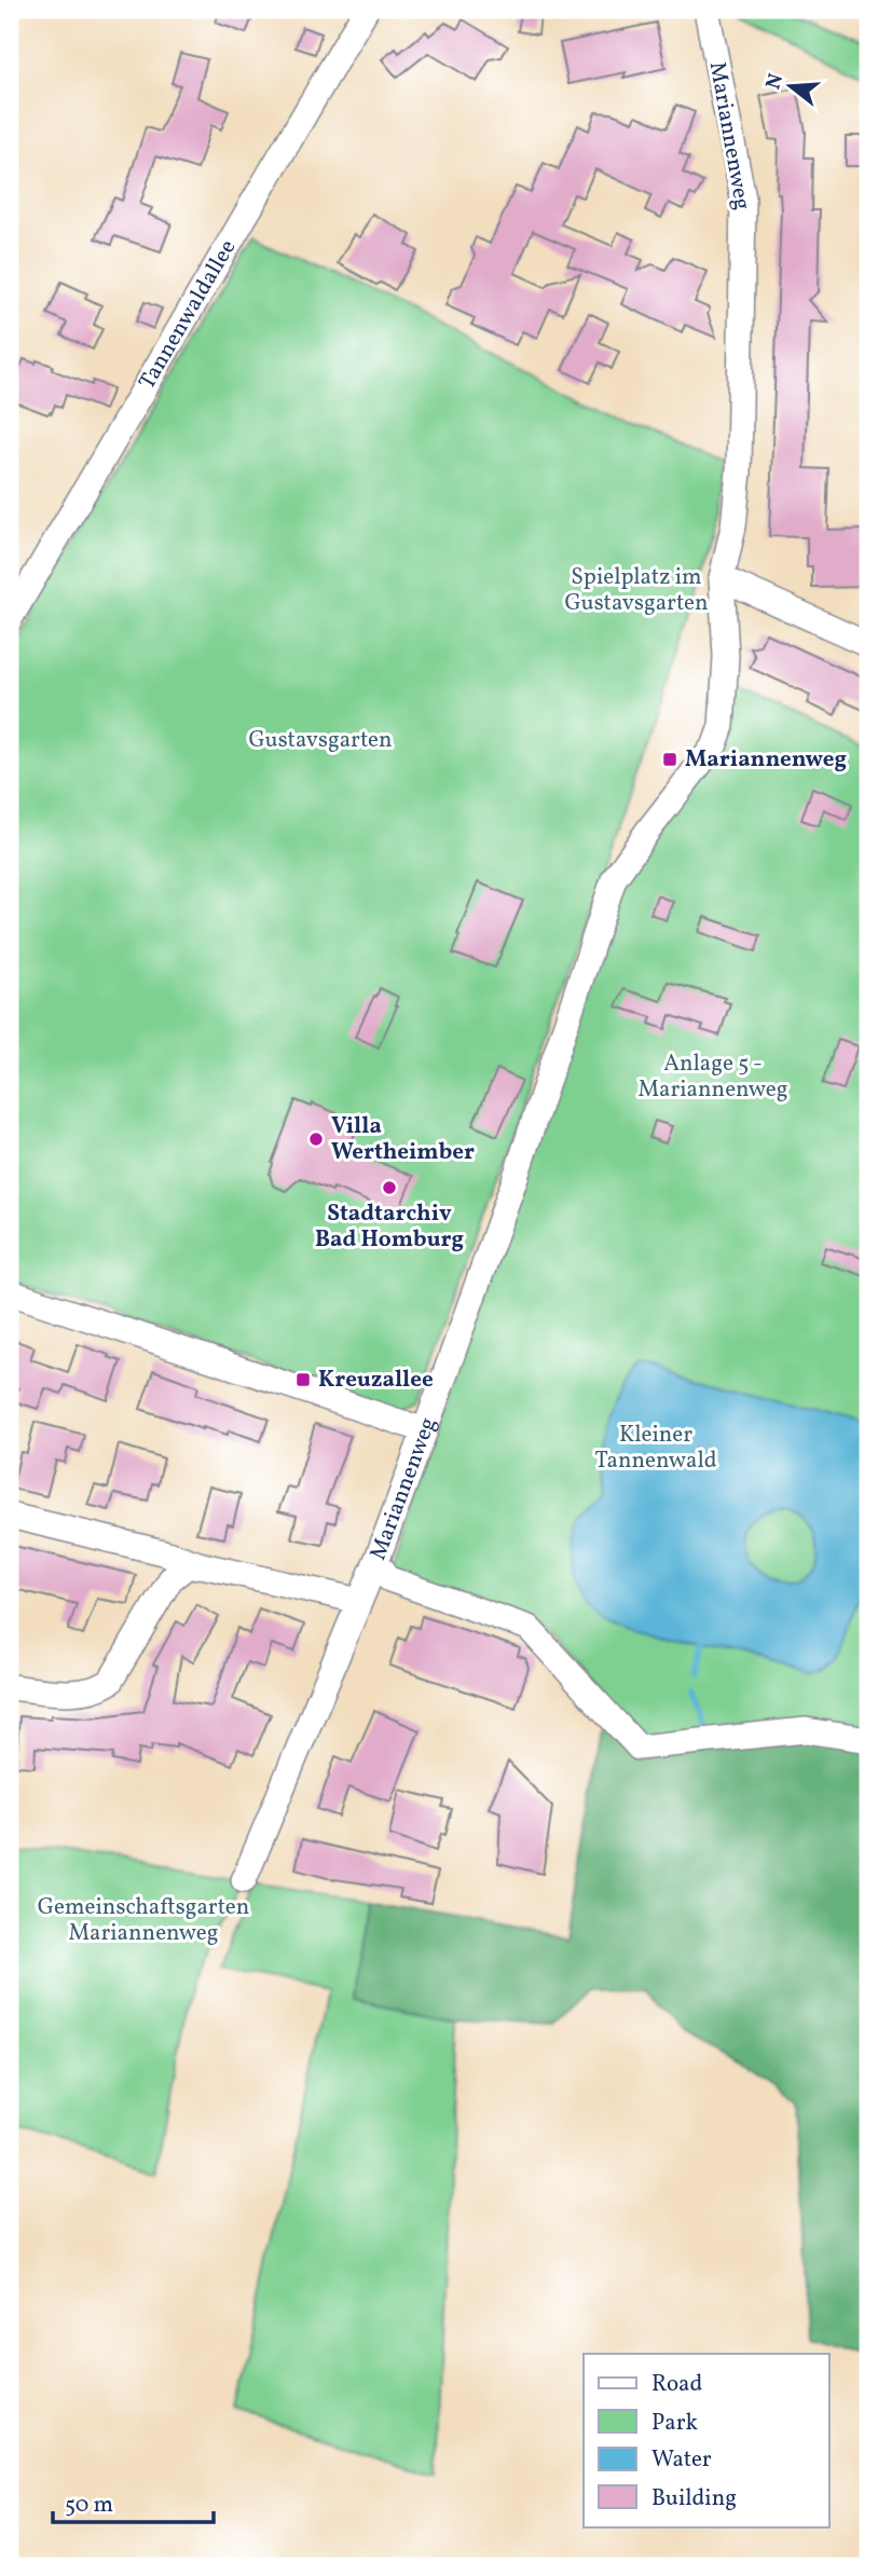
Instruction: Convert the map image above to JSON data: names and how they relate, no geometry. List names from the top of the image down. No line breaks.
{"streets":{"street":["Mariannenweg","Tannenwaldallee"]},"parks":["Spielplatz im Gustavsgarten","Gustavsgarten","Anlage 5 - Mariannenweg","Kleiner Tannenwald","Gemeinschaftsgarten Mariannenweg"],"places":{"transit":["Mariannenweg","Kreuzallee"],"other":["Villa Wertheimber","Stadtarchiv Bad Homburg"]},"legend":["Road","Park","Water","Building"],"scale_bar":"50 m","north":"left"}
